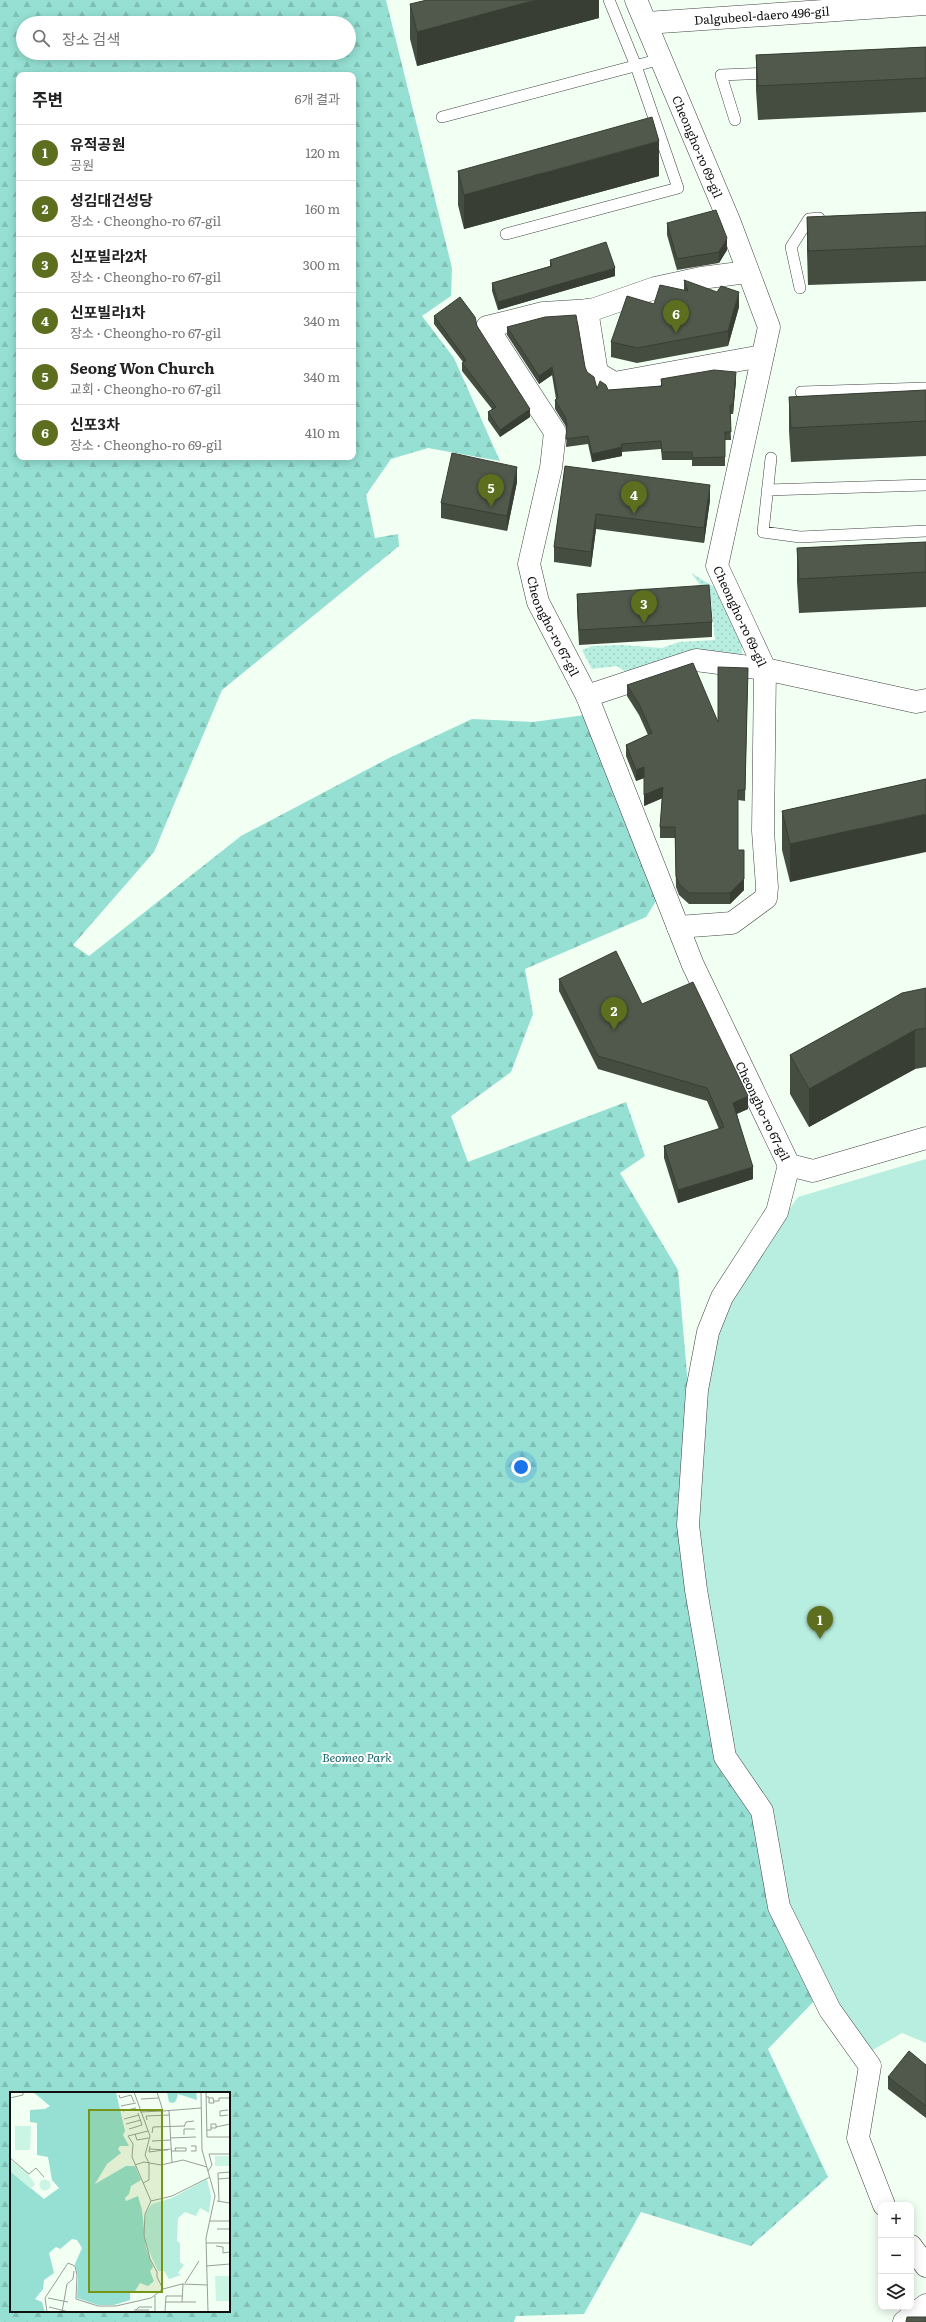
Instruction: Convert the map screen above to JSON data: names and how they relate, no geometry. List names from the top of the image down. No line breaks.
{"streets":{"street":["Dalgubeol-daero 496-gil","Cheongho-ro 69-gil","Cheongho-ro 67-gil"]},"crossings":[["Dalgubeol-daero 496-gil","Cheongho-ro 69-gil"]],"parks":["Beomeo Park"],"page":{"search":"장소 검색","heading":["주변","6개 결과"],"list":[{"mark":"1","name":"유적공원","note":"공원","value":"120 m"},{"mark":"2","name":"성김대건성당","note":"장소 · Cheongho-ro 67-gil","value":"160 m"},{"mark":"3","name":"신포빌라2차","note":"장소 · Cheongho-ro 67-gil","value":"300 m"},{"mark":"4","name":"신포빌라1차","note":"장소 · Cheongho-ro 67-gil","value":"340 m"},{"mark":"5","name":"Seong Won Church","note":"교회 · Cheongho-ro 67-gil","value":"340 m"},{"mark":"6","name":"신포3차","note":"장소 · Cheongho-ro 69-gil","value":"410 m"}],"pins":["6","5","4","3","2","1"],"map_buttons":["+","−"]}}
